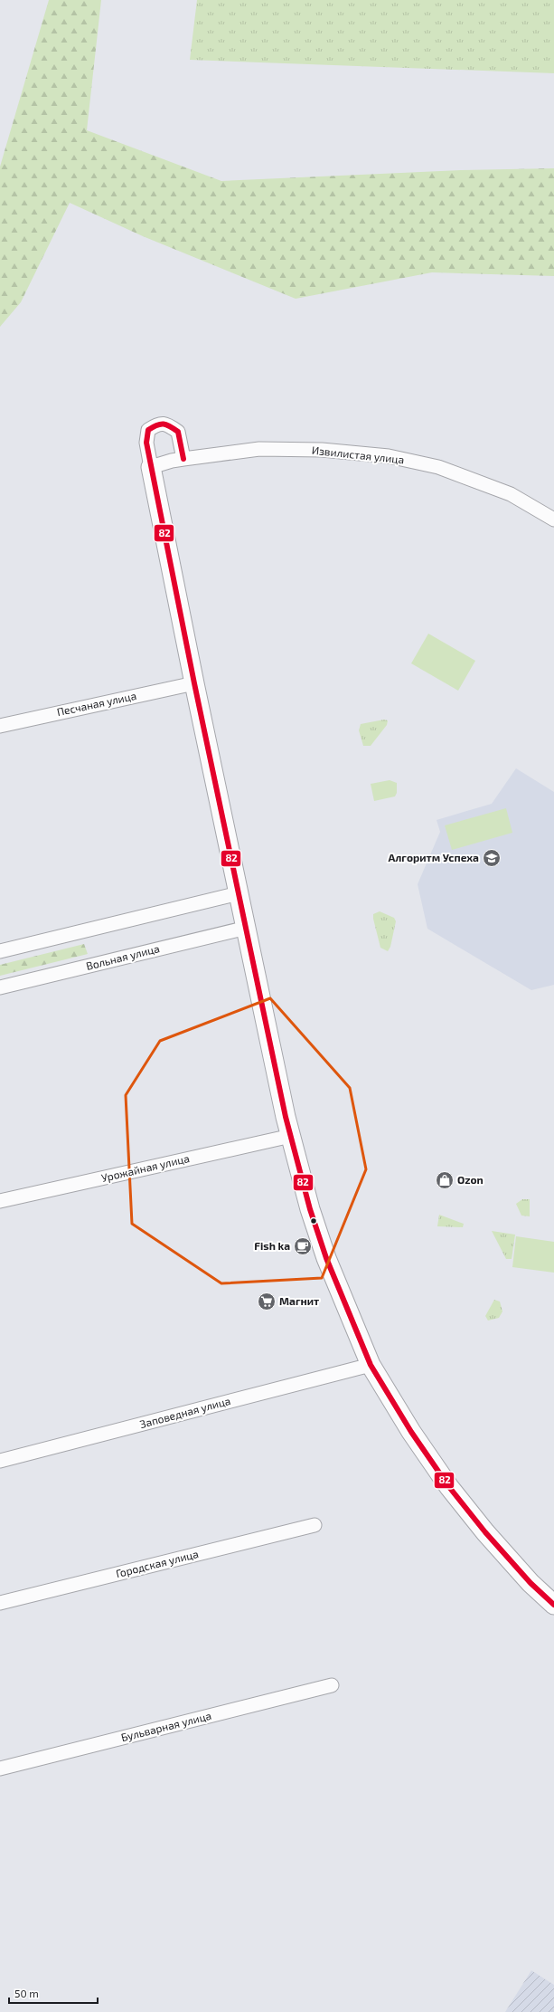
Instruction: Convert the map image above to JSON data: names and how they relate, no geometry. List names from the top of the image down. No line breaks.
{"streets":{"street":["Извилистая улица","Песчаная улица","Вольная улица","Урожайная улица","Заповедная улица","Городская улица","Бульварная улица"]},"places":{"school or university":["Алгоритм Успеха"],"shop":["Ozon"],"cafe":["Fish ka"],"supermarket":["Магнит"]},"lines":["transit line 82"],"scale_bar":"50 m"}
